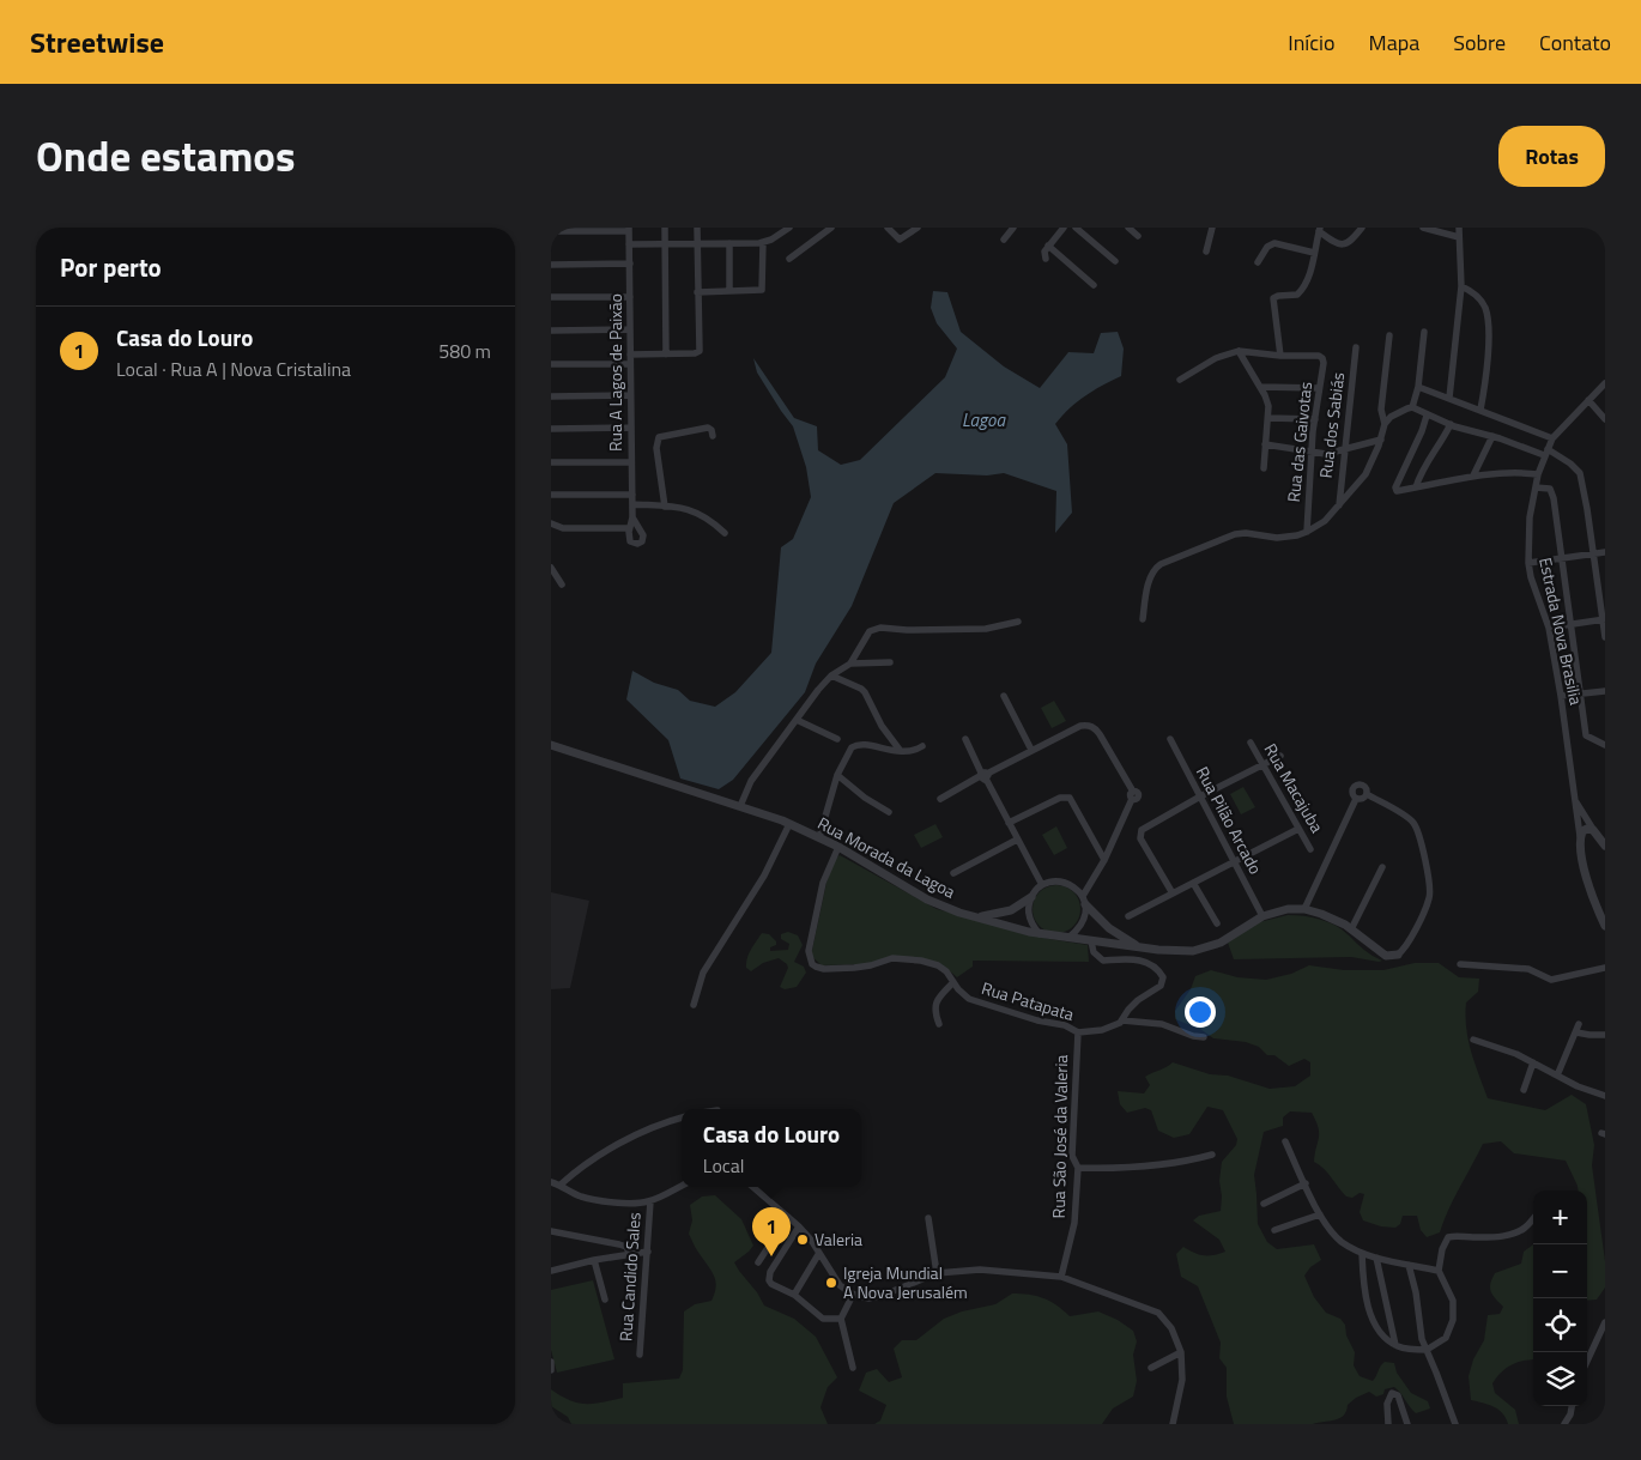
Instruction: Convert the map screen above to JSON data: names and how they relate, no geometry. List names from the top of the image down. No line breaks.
{"streets":{"street":["Rua A Lagos de Paixão","Rua dos Sabiás","Rua das Gaivotas","Estrada Nova Brasilia","Rua Macajuba","Rua Pilão Arcado","Rua Morada da Lagoa","Rua Patapata","Rua São José da Valeria","Rua Candido Sales"]},"crossings":[["Rua Pilão Arcado","Rua Morada da Lagoa"],["Rua Morada da Lagoa","Rua Patapata"],["Rua Patapata","Rua São José da Valeria"]],"water":["Lagoa"],"places":["Valeria","Igreja Mundial A Nova Jerusalém"],"page":{"header":"Streetwise","nav":["Início","Mapa","Sobre","Contato"],"title":"Onde estamos","buttons":"Rotas","heading":"Por perto","list":[{"mark":"1","name":"Casa do Louro","note":"Local · Rua A | Nova Cristalina","value":"580 m"}],"popup":["Casa do Louro","Local"],"map_buttons":["+","−"],"pins":"1"}}
